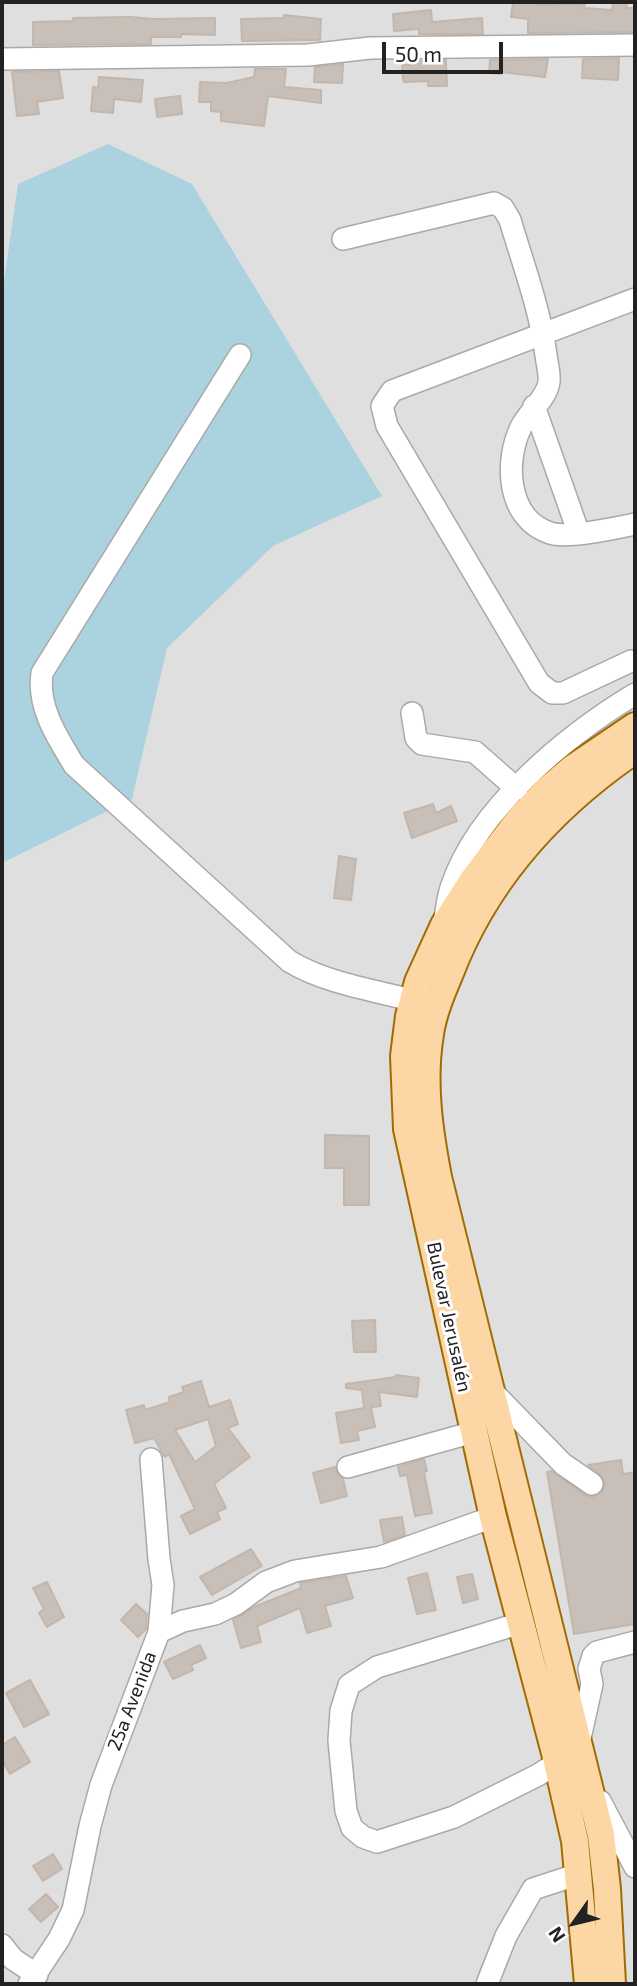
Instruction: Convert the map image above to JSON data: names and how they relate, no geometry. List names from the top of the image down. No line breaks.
{"streets":{"main road":["Bulevar Jerusalén"],"street":["25a Avenida"]},"crossings":[["Bulevar Jerusalén","25a Avenida"]],"scale_bar":"50 m","north":"bottom left"}
